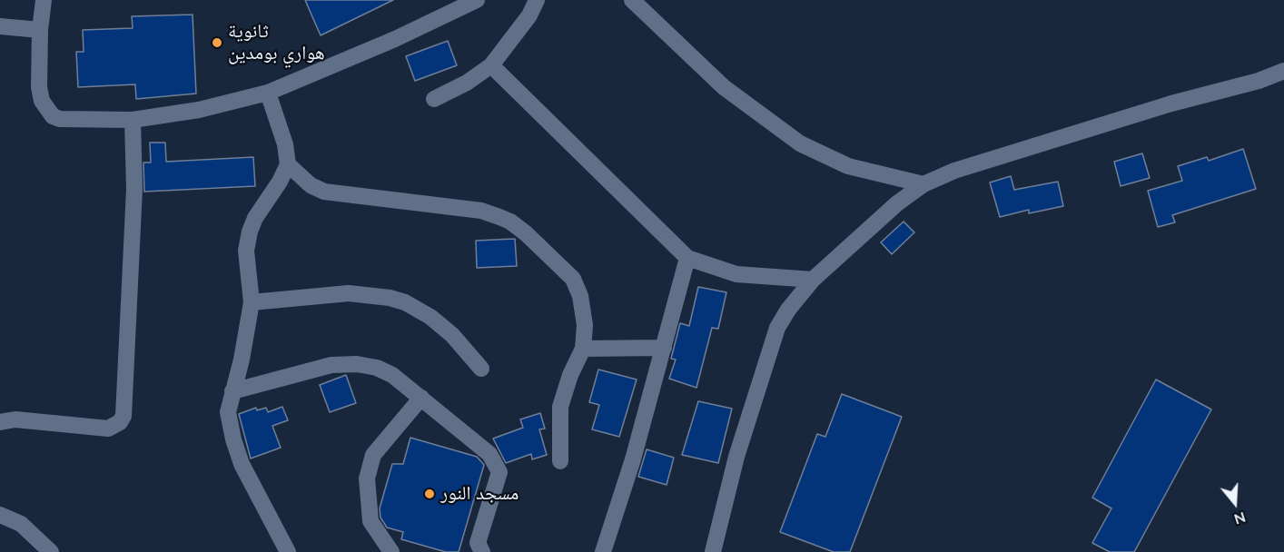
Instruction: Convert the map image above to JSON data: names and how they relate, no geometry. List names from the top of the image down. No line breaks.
{"places":["ثانوية هواري بومدين","مسجد النور"],"north":"bottom"}
